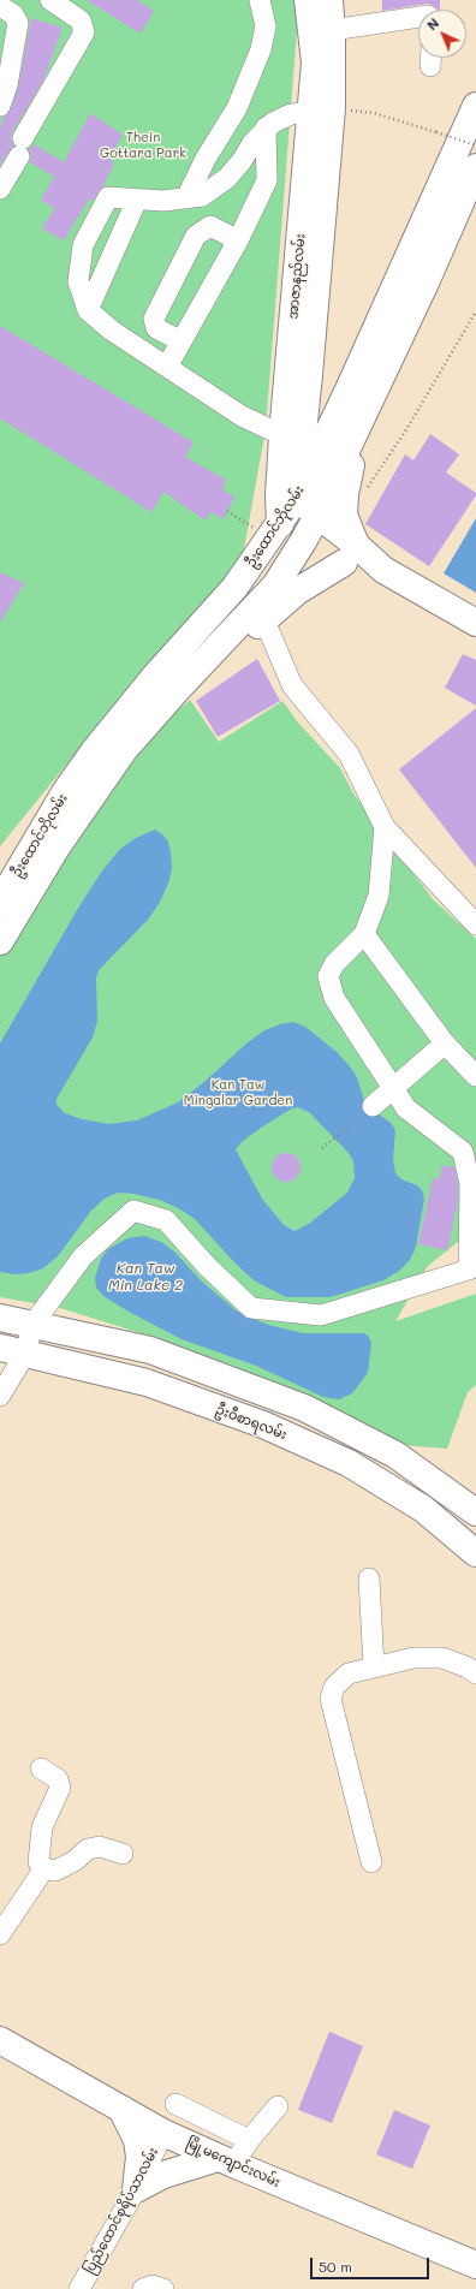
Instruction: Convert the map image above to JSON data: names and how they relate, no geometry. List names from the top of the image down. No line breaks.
{"streets":{"main road":["အာဇာနည်လမ်း","ဦးထောင်ဘိုလမ်း","ဦးဝီစာရလမ်း","မြို့မကျောင်းလမ်း"],"street":["ပြည်ထောင်စုရိပ်သာလမ်း"]},"crossings":[["အာဇာနည်လမ်း","ဦးထောင်ဘိုလမ်း"],["မြို့မကျောင်းလမ်း","ပြည်ထောင်စုရိပ်သာလမ်း"]],"water":["Kan Taw Min Lake 2"],"parks":["Thein Gottara Park","Kan Taw Mingalar Garden"],"scale_bar":"50 m","north":"top left"}
